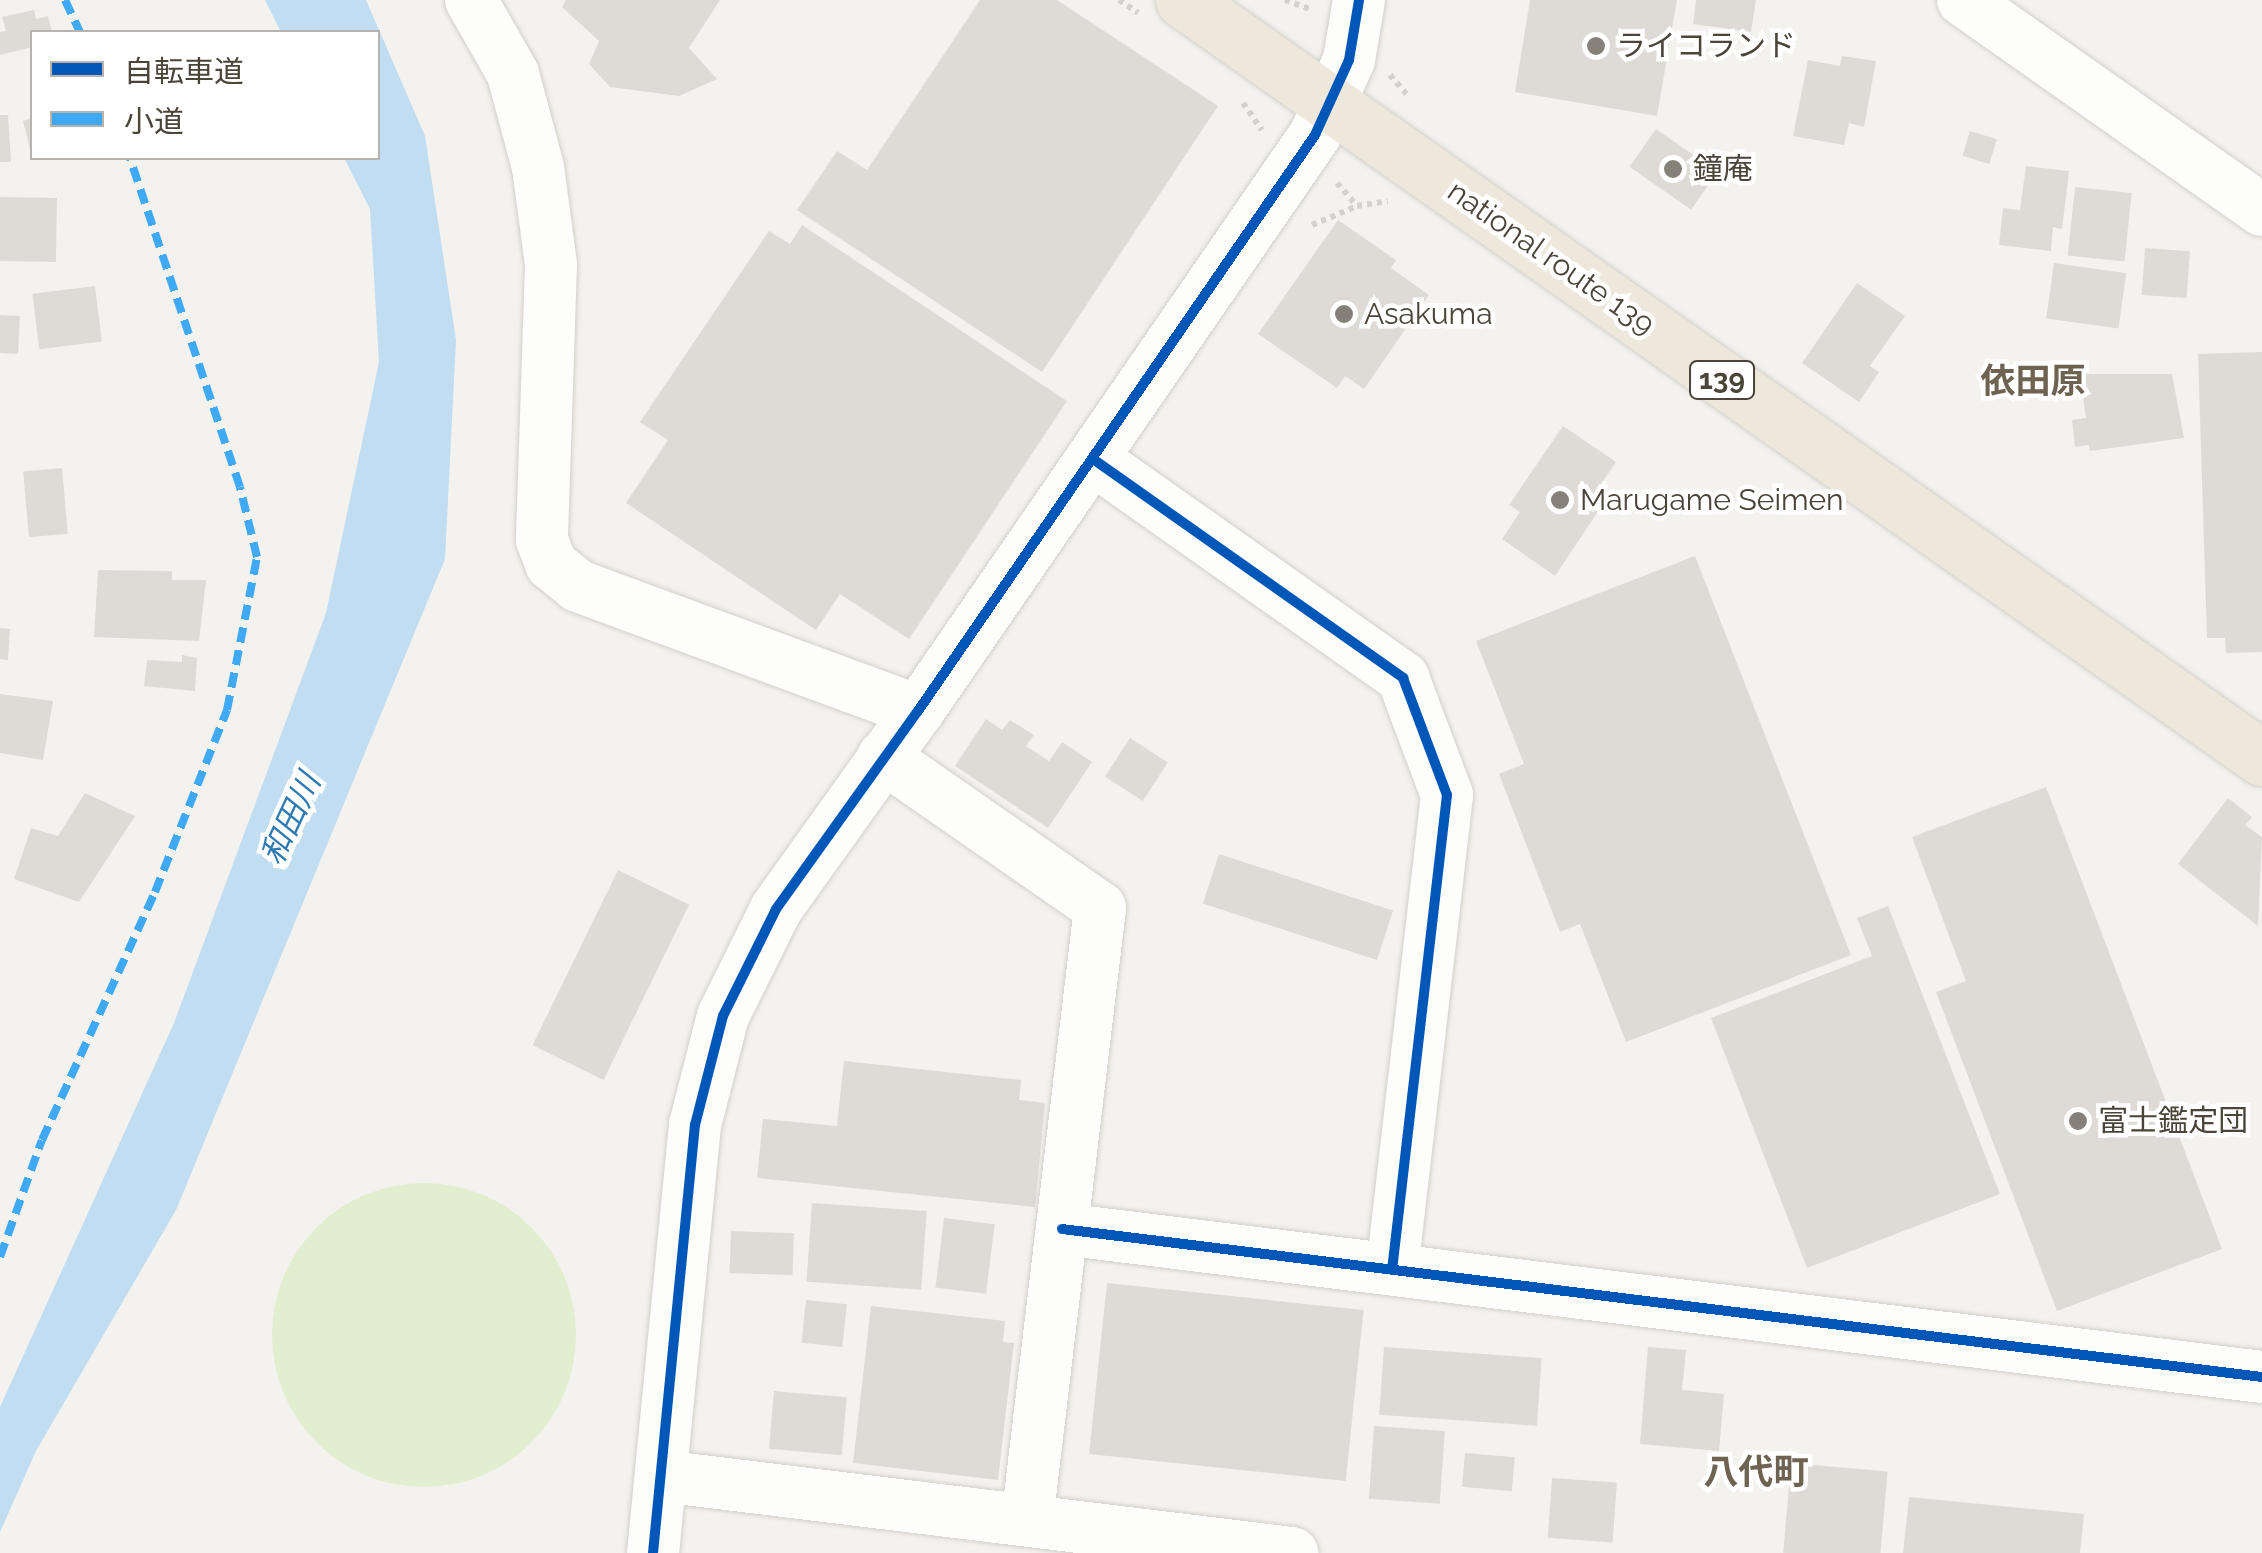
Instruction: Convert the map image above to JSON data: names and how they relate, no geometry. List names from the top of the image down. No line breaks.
{"streets":{"highway":["national route 139","139"]},"districts":["依田原","八代町"],"water":["和田川"],"places":["ライコランド","鐘庵","Asakuma","Marugame Seimen","富士鑑定団"],"legend":["自転車道","小道"]}
